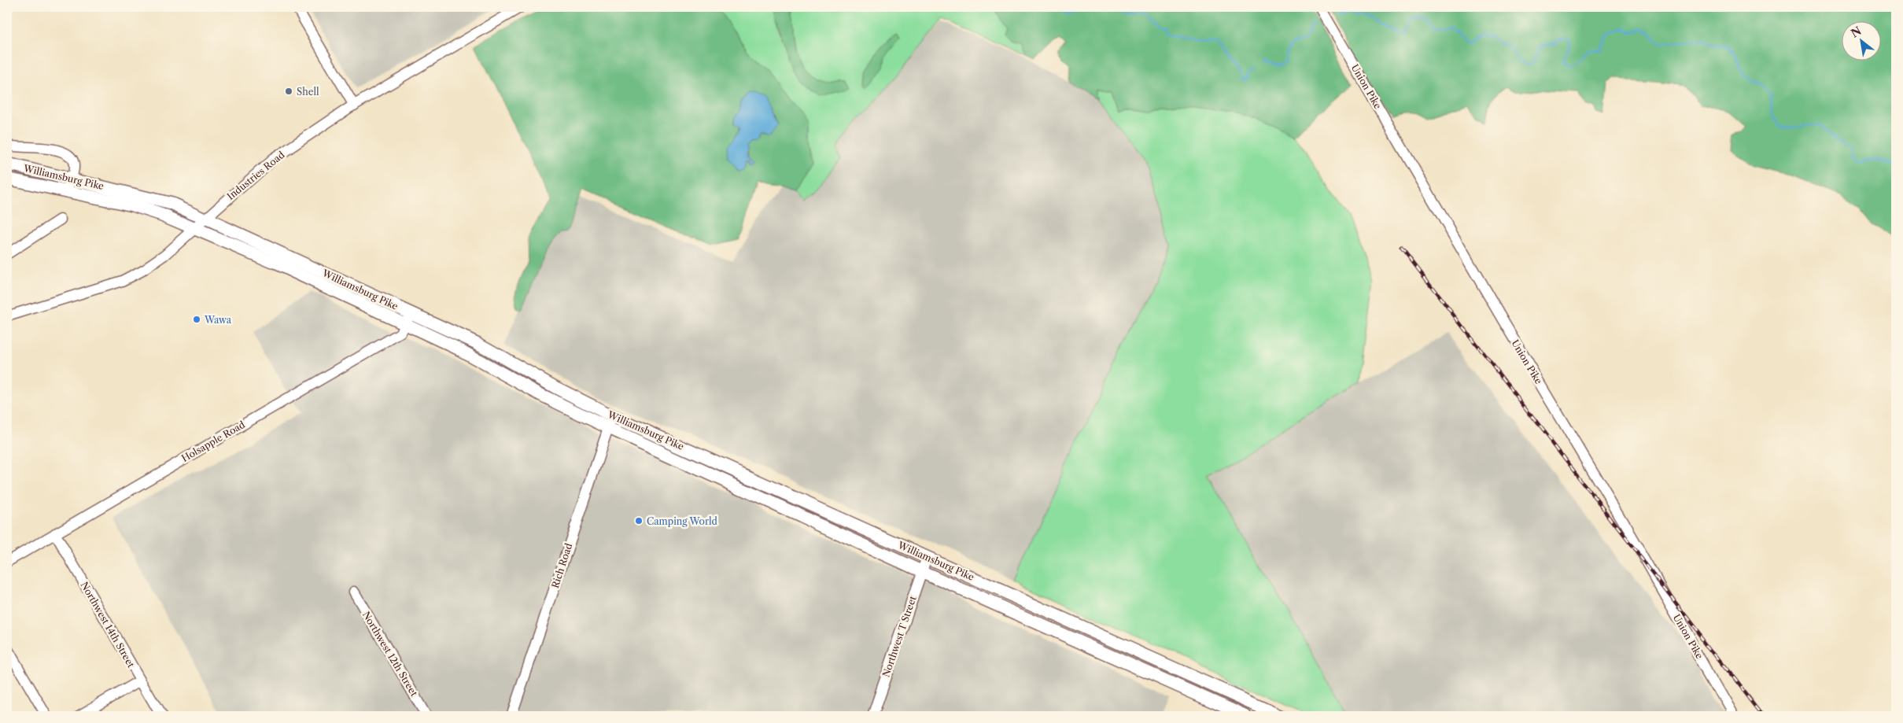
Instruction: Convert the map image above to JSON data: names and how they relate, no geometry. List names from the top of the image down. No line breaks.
{"streets":{"main road":["Williamsburg Pike"],"street":["Union Pike","Industries Road","Holsapple Road","Rich Road","Northwest 14th Street","Northwest T Street","Northwest 12th Street"]},"crossings":[["Industries Road","Williamsburg Pike"],["Williamsburg Pike","Holsapple Road"],["Williamsburg Pike","Rich Road"],["Williamsburg Pike","Northwest T Street"],["Holsapple Road","Northwest 14th Street"]],"places":["Shell","Wawa","Camping World"],"north":"top left"}
